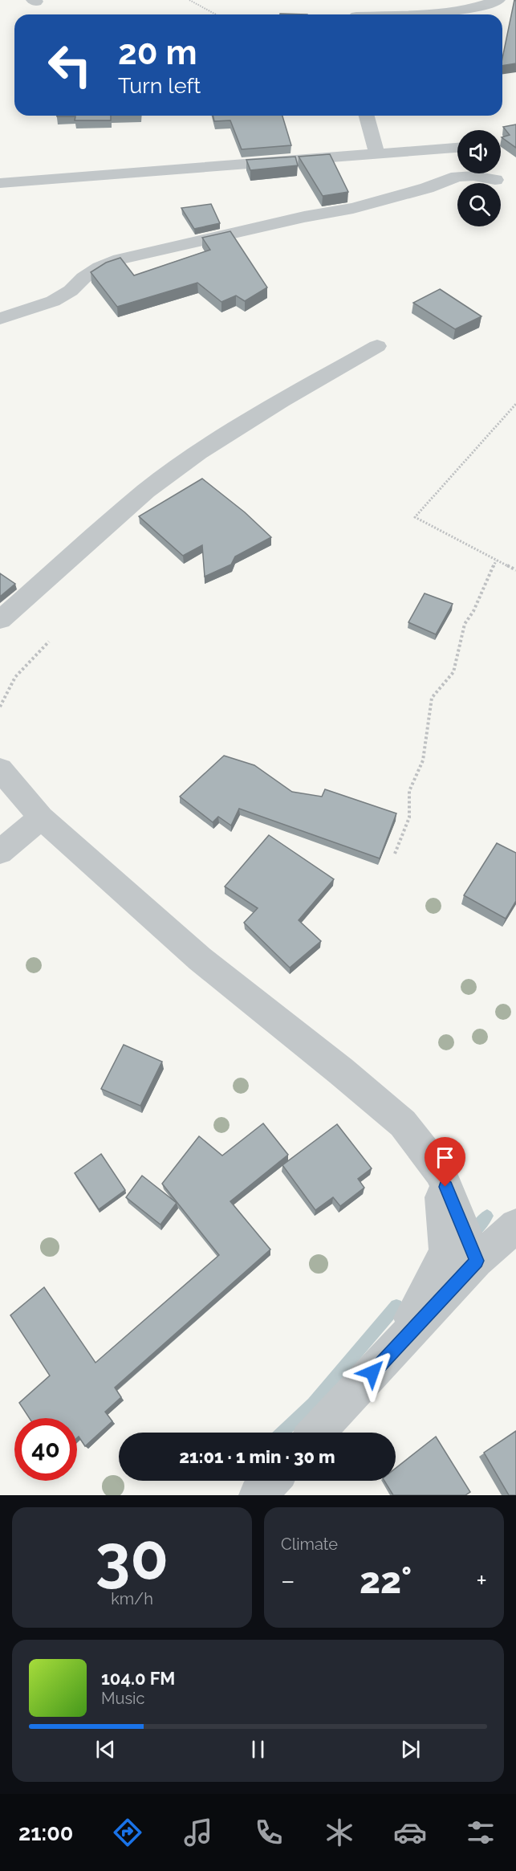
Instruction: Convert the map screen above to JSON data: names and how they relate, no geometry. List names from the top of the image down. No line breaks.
{"page":{"turn":["20 m","Turn left"],"limit":"40","trip":"21:01 · 1 min · 30 m","tile":[["30","km/h"],"Climate"],"heat":["−","22°","+"],"song":["104.0 FM","Music"],"tabs":"21:00"}}
